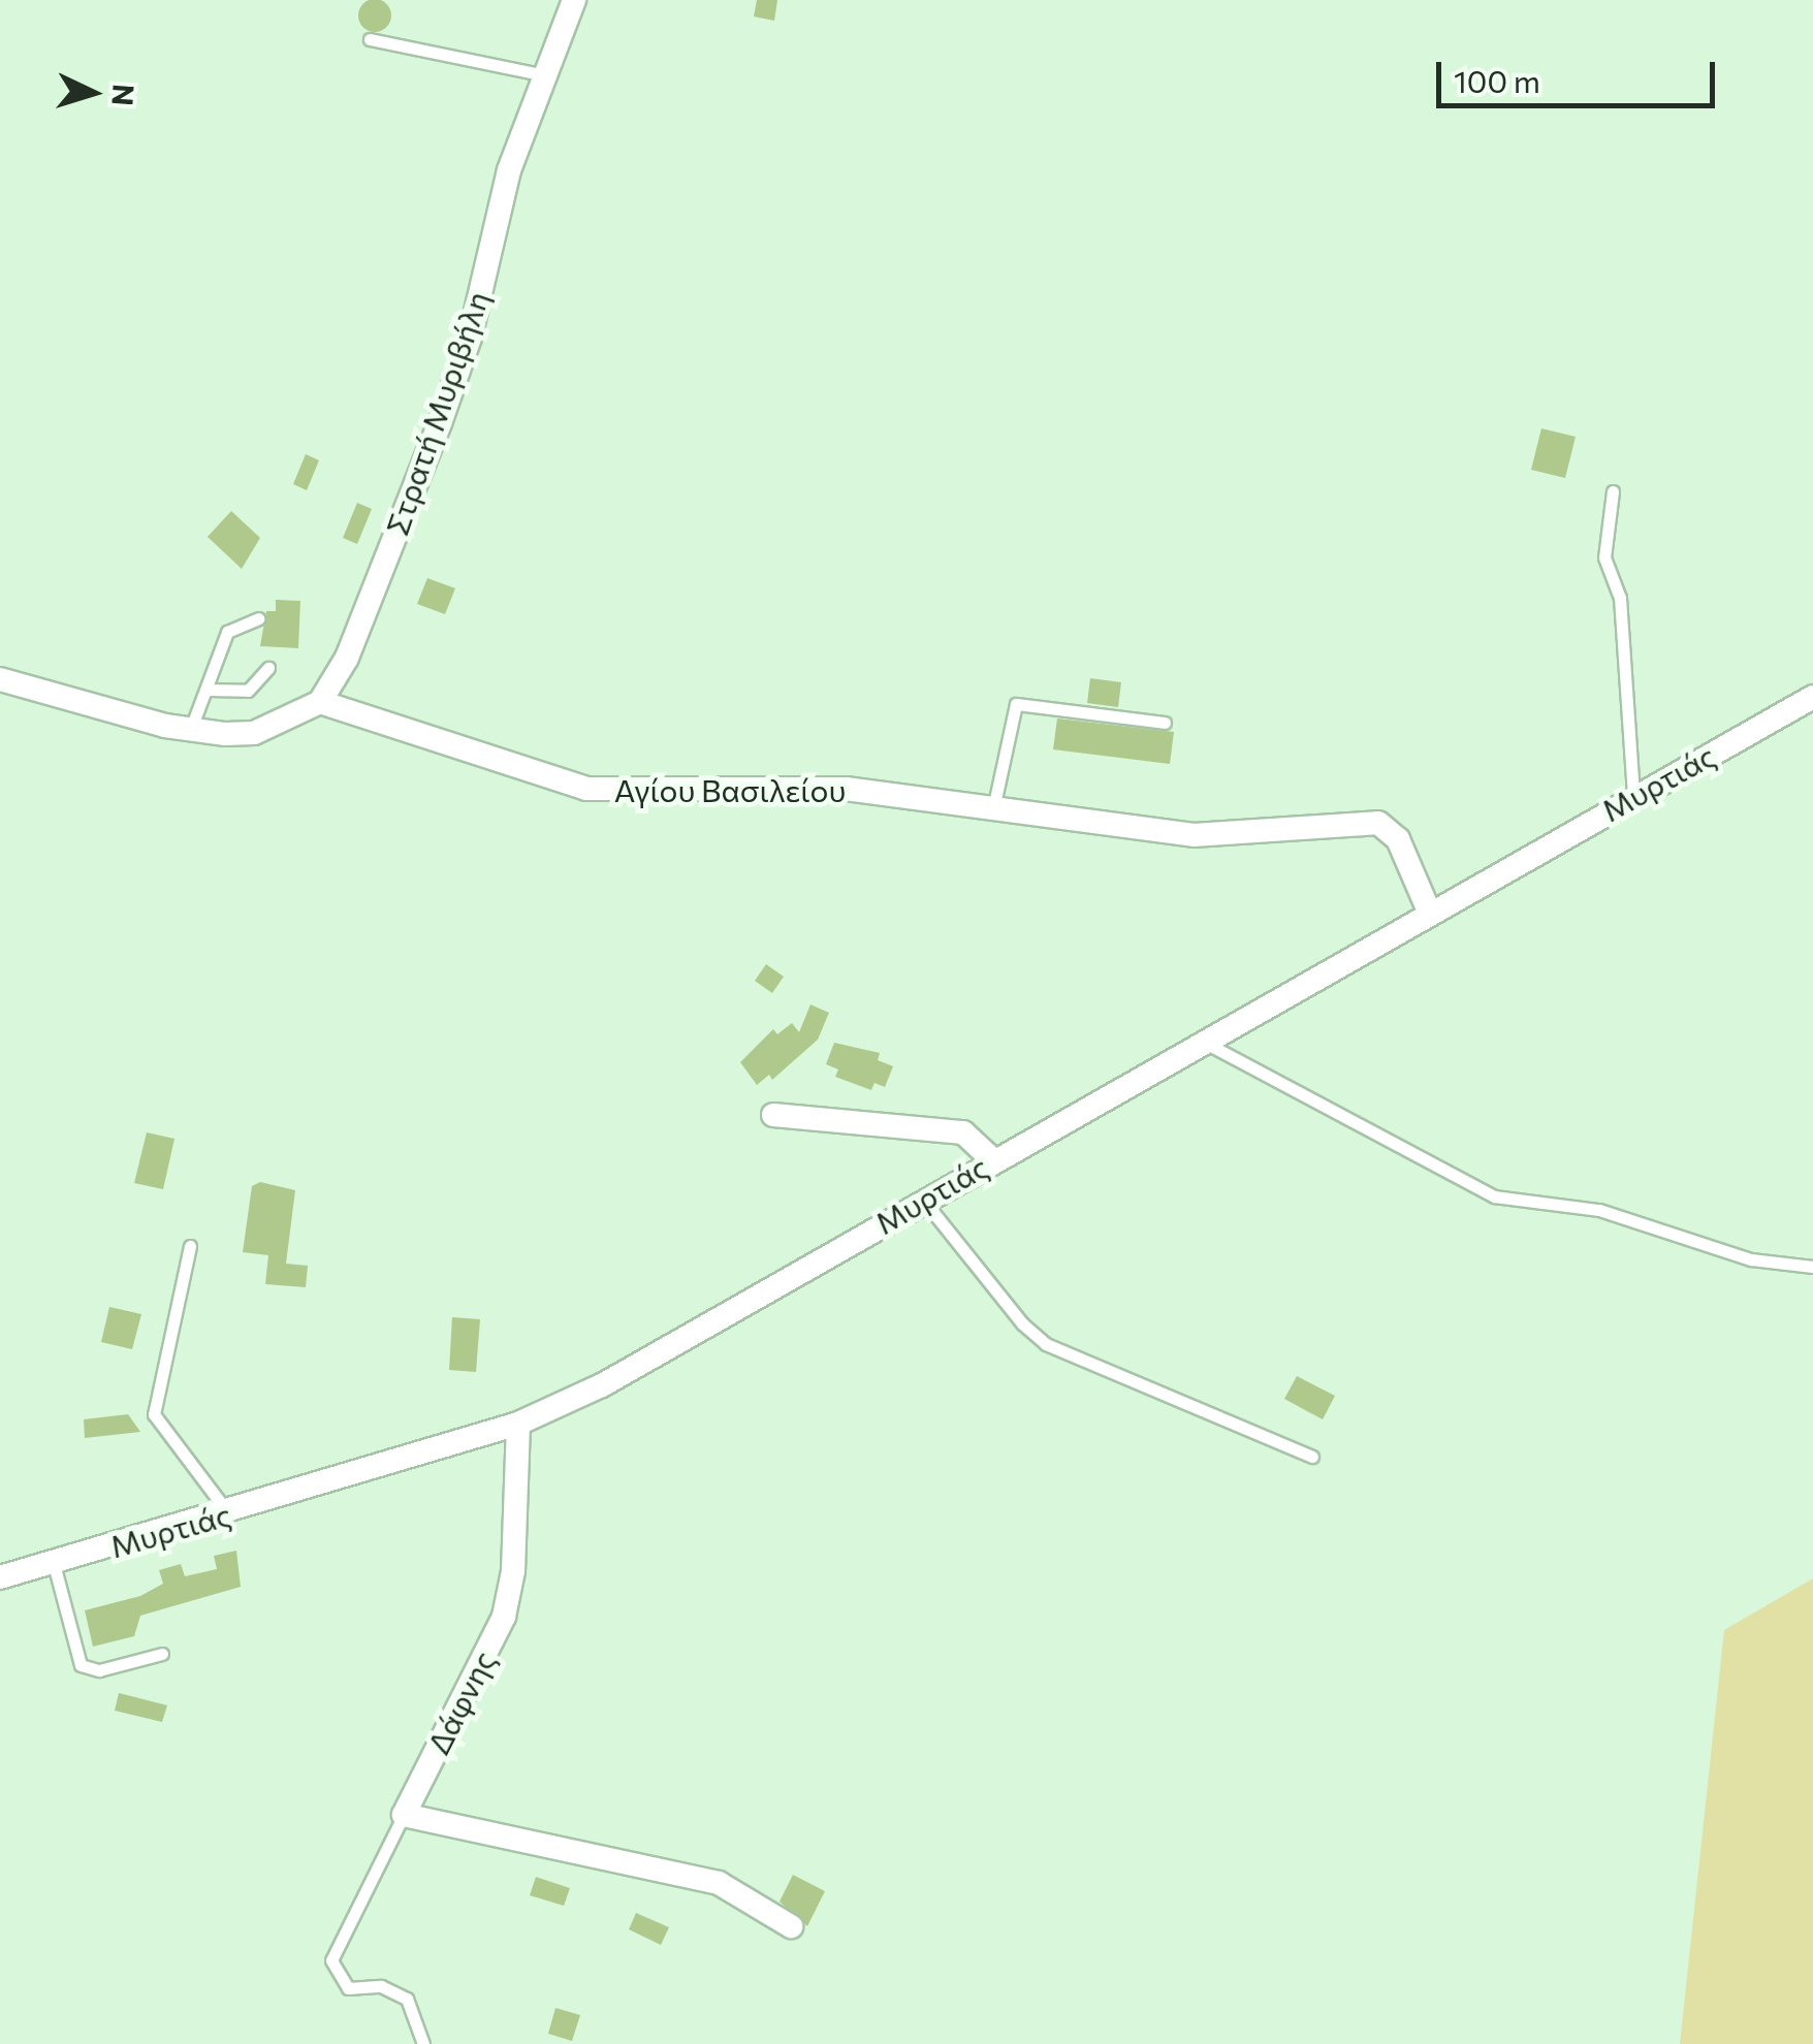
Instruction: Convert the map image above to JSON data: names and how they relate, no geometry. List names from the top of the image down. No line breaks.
{"streets":{"street":["Στρατή Μυριβήλη","Μυρτιάς","Αγίου Βασιλείου","Δάφνης"]},"crossings":[["Στρατή Μυριβήλη","Αγίου Βασιλείου"],["Μυρτιάς","Αγίου Βασιλείου"],["Μυρτιάς","Δάφνης"]],"scale_bar":"100 m","north":"right"}
